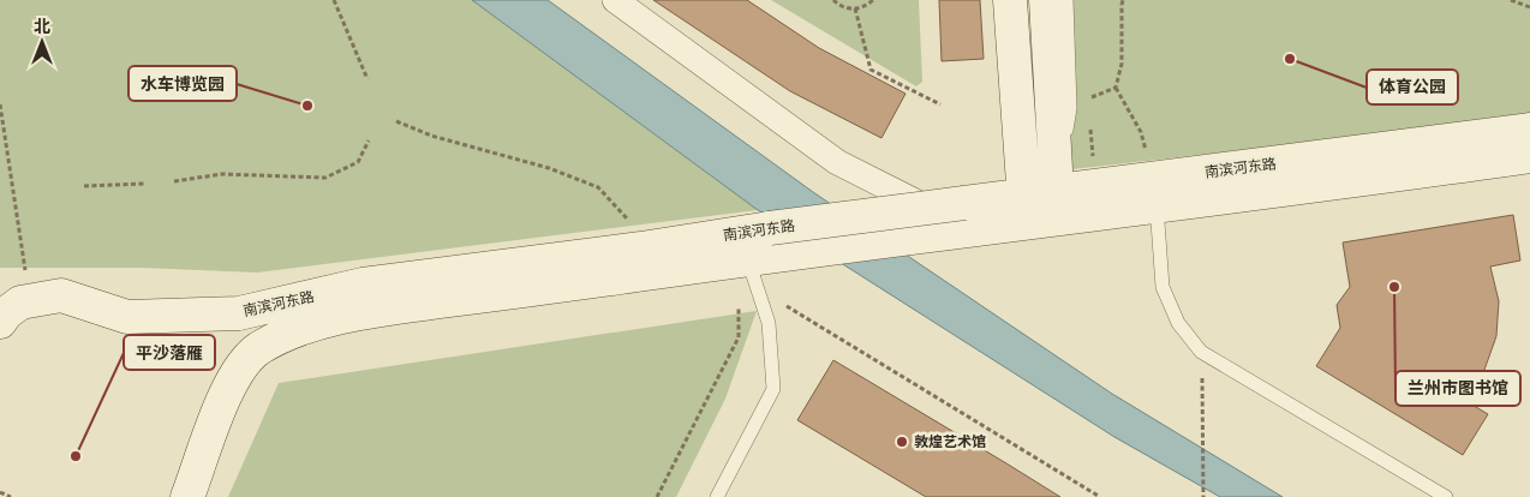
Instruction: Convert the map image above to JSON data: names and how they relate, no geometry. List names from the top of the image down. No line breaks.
{"streets":{"main road":["南滨河东路"]},"places":["体育公园","水车博览园","兰州市图书馆","敦煌艺术馆","平沙落雁"],"north":"top"}
